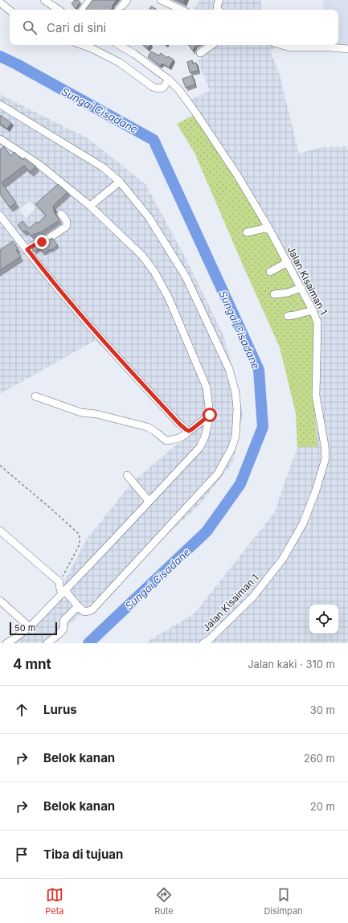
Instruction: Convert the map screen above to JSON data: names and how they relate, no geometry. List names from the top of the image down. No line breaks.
{"streets":{"street":["Jalan Kisaiman 1"]},"water":["Sungai Cisadane"],"scale_bar":"50 m","page":{"search":"Cari di sini","scale":"50 m","heading":["4 mnt","Jalan kaki · 310 m"],"list":[["Lurus","30 m"],["Belok kanan","260 m"],["Belok kanan","20 m"],"Tiba di tujuan"],"nav":["Peta","Rute","Disimpan"]}}
